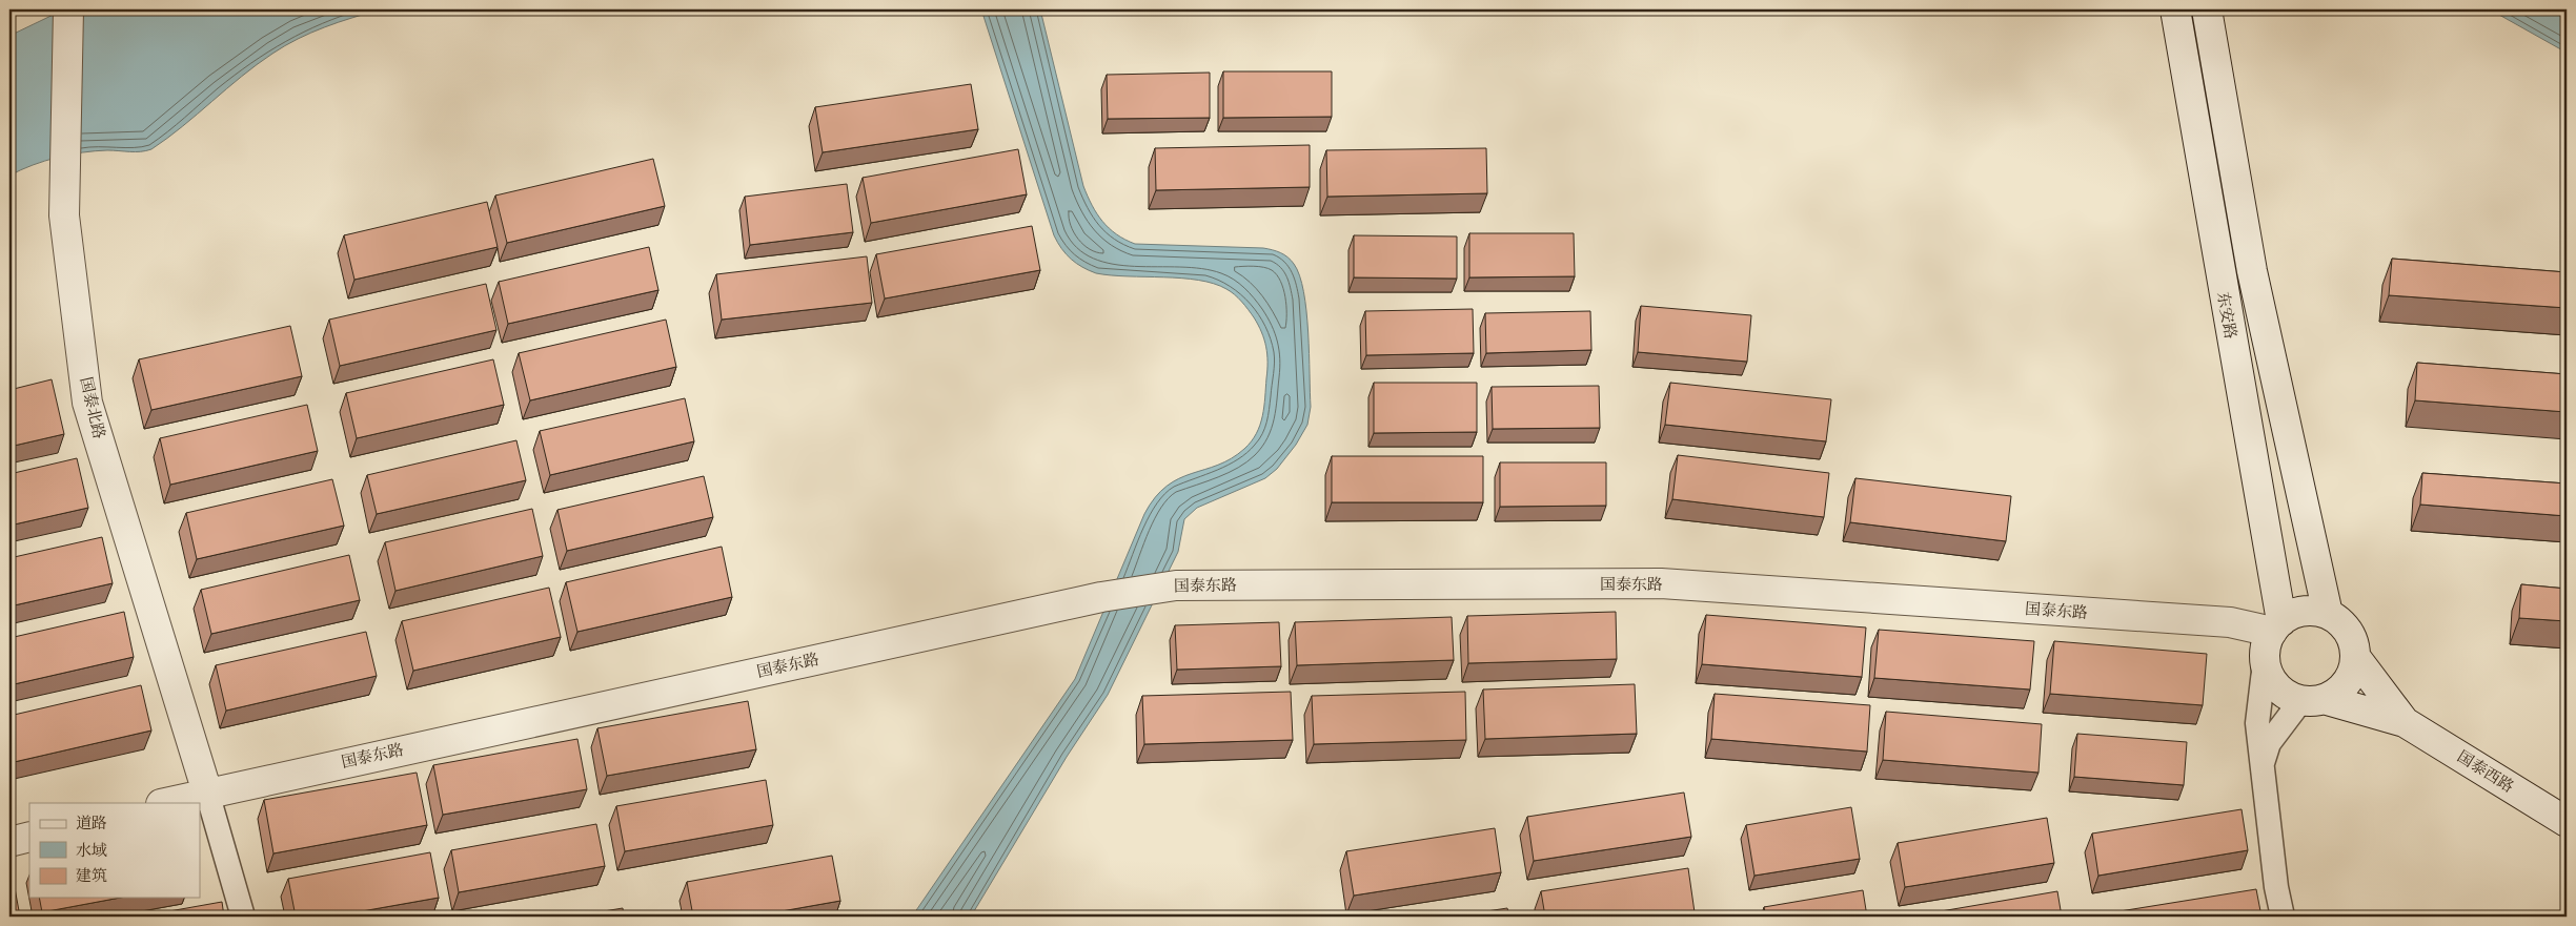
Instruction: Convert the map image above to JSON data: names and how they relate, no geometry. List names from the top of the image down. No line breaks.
{"streets":{"street":["东安路","国泰北路","国泰东路","国泰西路"]},"crossings":[["东安路","国泰东路"],["国泰北路","国泰东路"]],"legend":["道路","水域","建筑"]}
